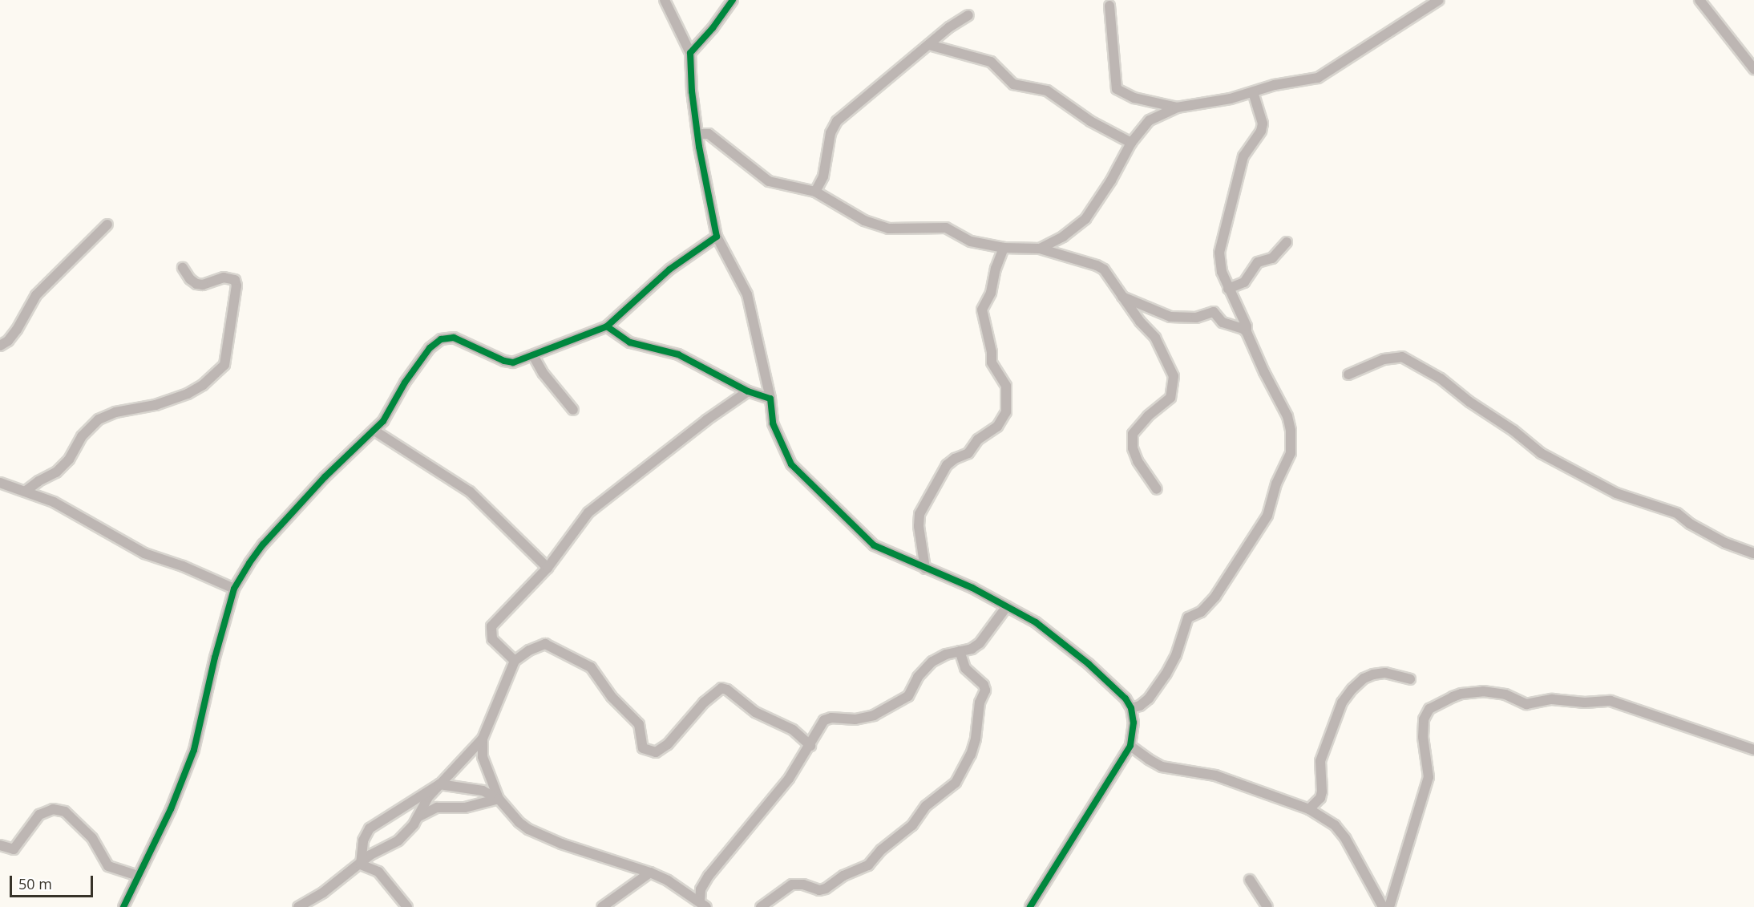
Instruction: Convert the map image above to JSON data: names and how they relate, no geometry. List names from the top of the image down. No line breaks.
{"scale_bar":"50 m"}
